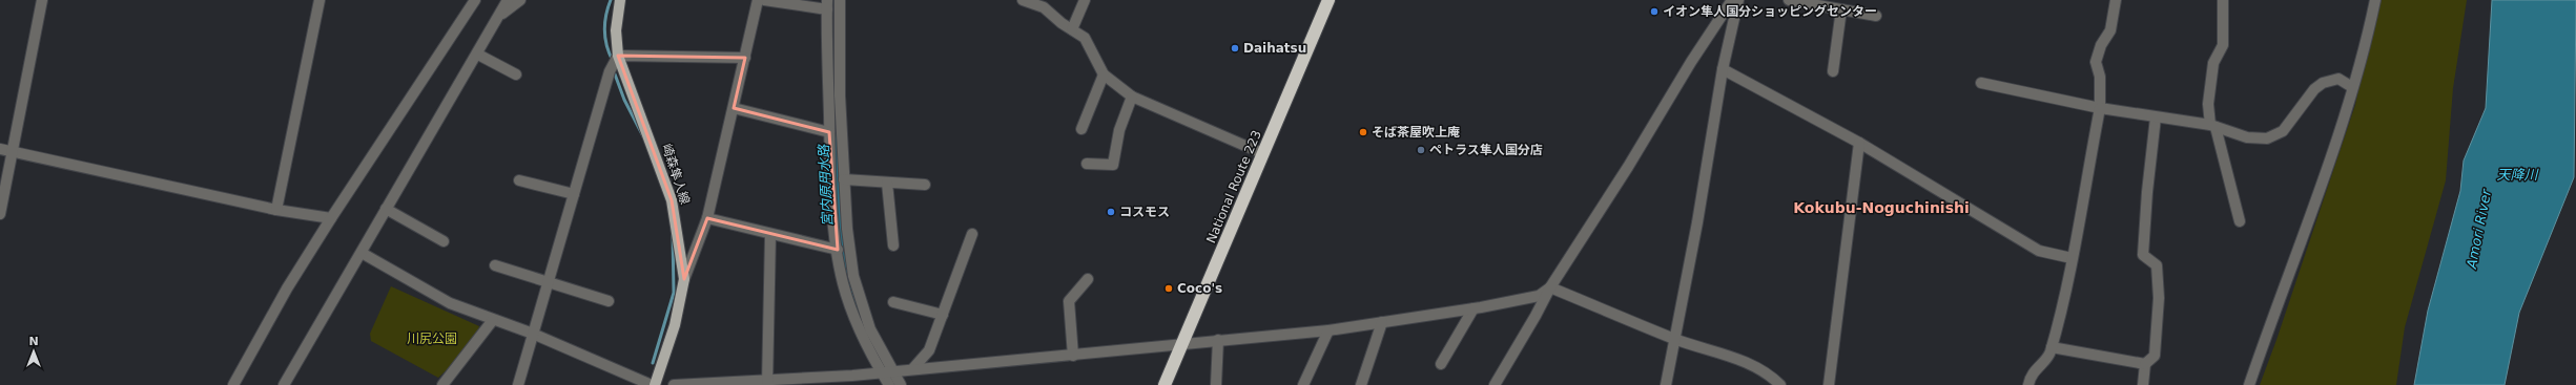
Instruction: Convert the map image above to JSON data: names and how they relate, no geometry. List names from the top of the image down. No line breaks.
{"streets":{"highway":["National Route 223"],"main road":["崎森隼人線"]},"districts":["Kokubu-Noguchinishi"],"water":["天降川","宮内原用水路","Amori River"],"parks":["川尻公園"],"places":["イオン隼人国分ショッピングセンター","Daihatsu","そば茶屋吹上庵","ペトラス隼人国分店","コスモス","Coco's"],"north":"top"}
